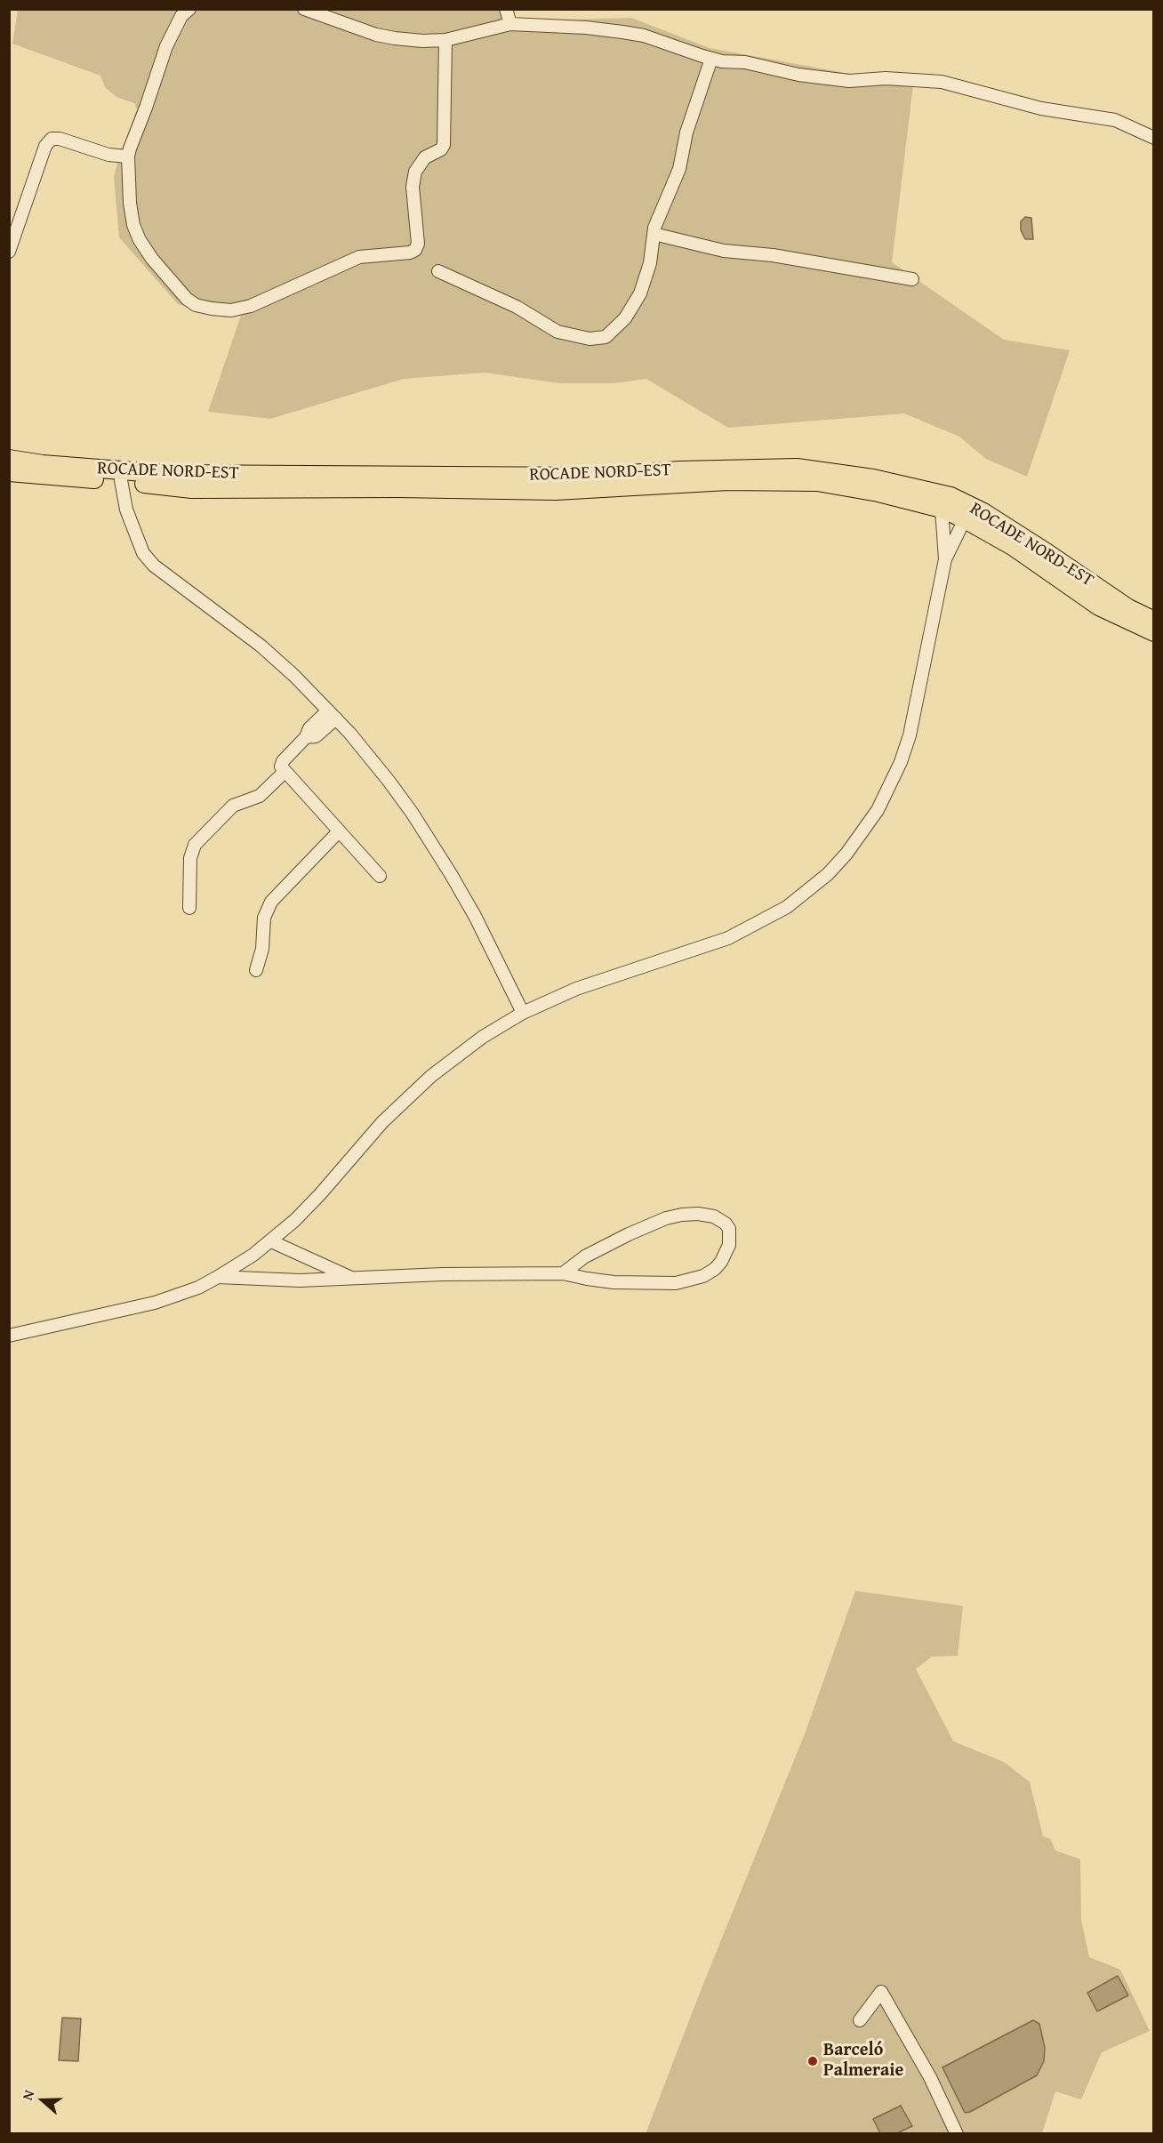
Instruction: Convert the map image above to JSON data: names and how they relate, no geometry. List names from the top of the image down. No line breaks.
{"streets":{"highway":["ROCADE NORD-EST"]},"places":["Barceló Palmeraie"],"north":"left"}
